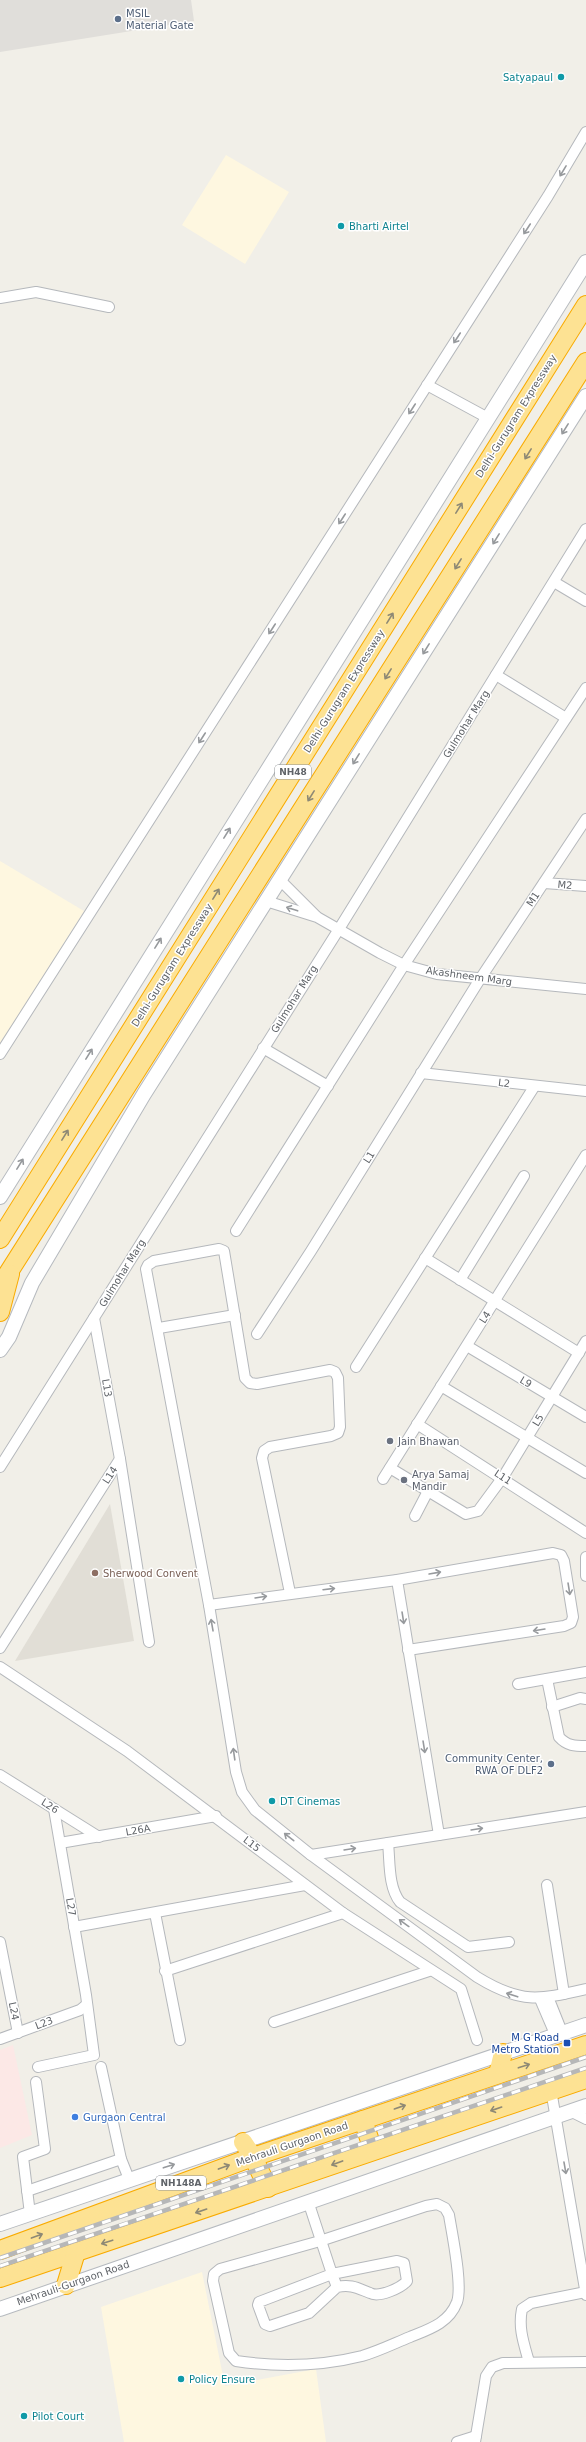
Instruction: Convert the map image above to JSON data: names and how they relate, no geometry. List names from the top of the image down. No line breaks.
{"streets":{"highway":["Delhi-Gurugram Expressway","NH48","Mehrauli Gurgaon Road","NH148A"],"main road":["Mehrauli-Gurgaon Road"],"street":["Gulmohar Marg","M2","M1","Akashneem Marg","L2","L1","L4","L9","L13","L5","L14","L11","L26","L26A","L15","L27","L24","L23"]},"crossings":[["Gulmohar Marg","Akashneem Marg"],["Gulmohar Marg","L13"],["M2","M1"],["M1","Akashneem Marg"],["M1","L1"],["Akashneem Marg","L1"],["L2","L1"],["L4","L9"],["L4","L5"],["L4","L11"],["L9","L5"],["L13","L14"],["L5","L11"],["L26","L26A"],["L26","L27"],["L26A","L15"],["L26A","L27"],["L27","L23"],["L24","L23"]],"places":{"other":["MSIL Material Gate","Satyapaul","Bharti Airtel","Jain Bhawan","Arya Samaj Mandir","Sherwood Convent","Community Center, RWA OF DLF2","DT Cinemas","Gurgaon Central","Policy Ensure","Pilot Court"],"transit":["M G Road Metro Station"]}}
